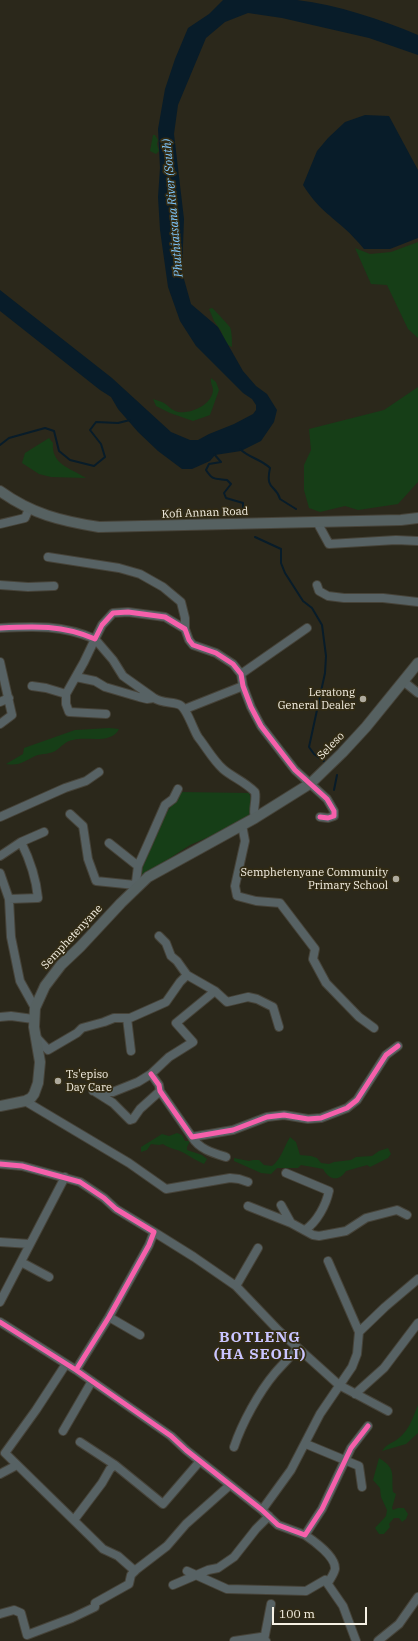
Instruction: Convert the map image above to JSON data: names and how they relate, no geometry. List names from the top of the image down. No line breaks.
{"streets":{"main road":["Kofi Annan Road","Seleso","Semphetenyane"]},"crossings":[["Seleso","Semphetenyane"]],"districts":["BOTLENG (HA SEOLI)"],"water":["Phuthiatsana River (South)"],"places":["Leratong General Dealer","Semphetenyane Community Primary School","Ts'episo Day Care"],"scale_bar":"100 m"}
